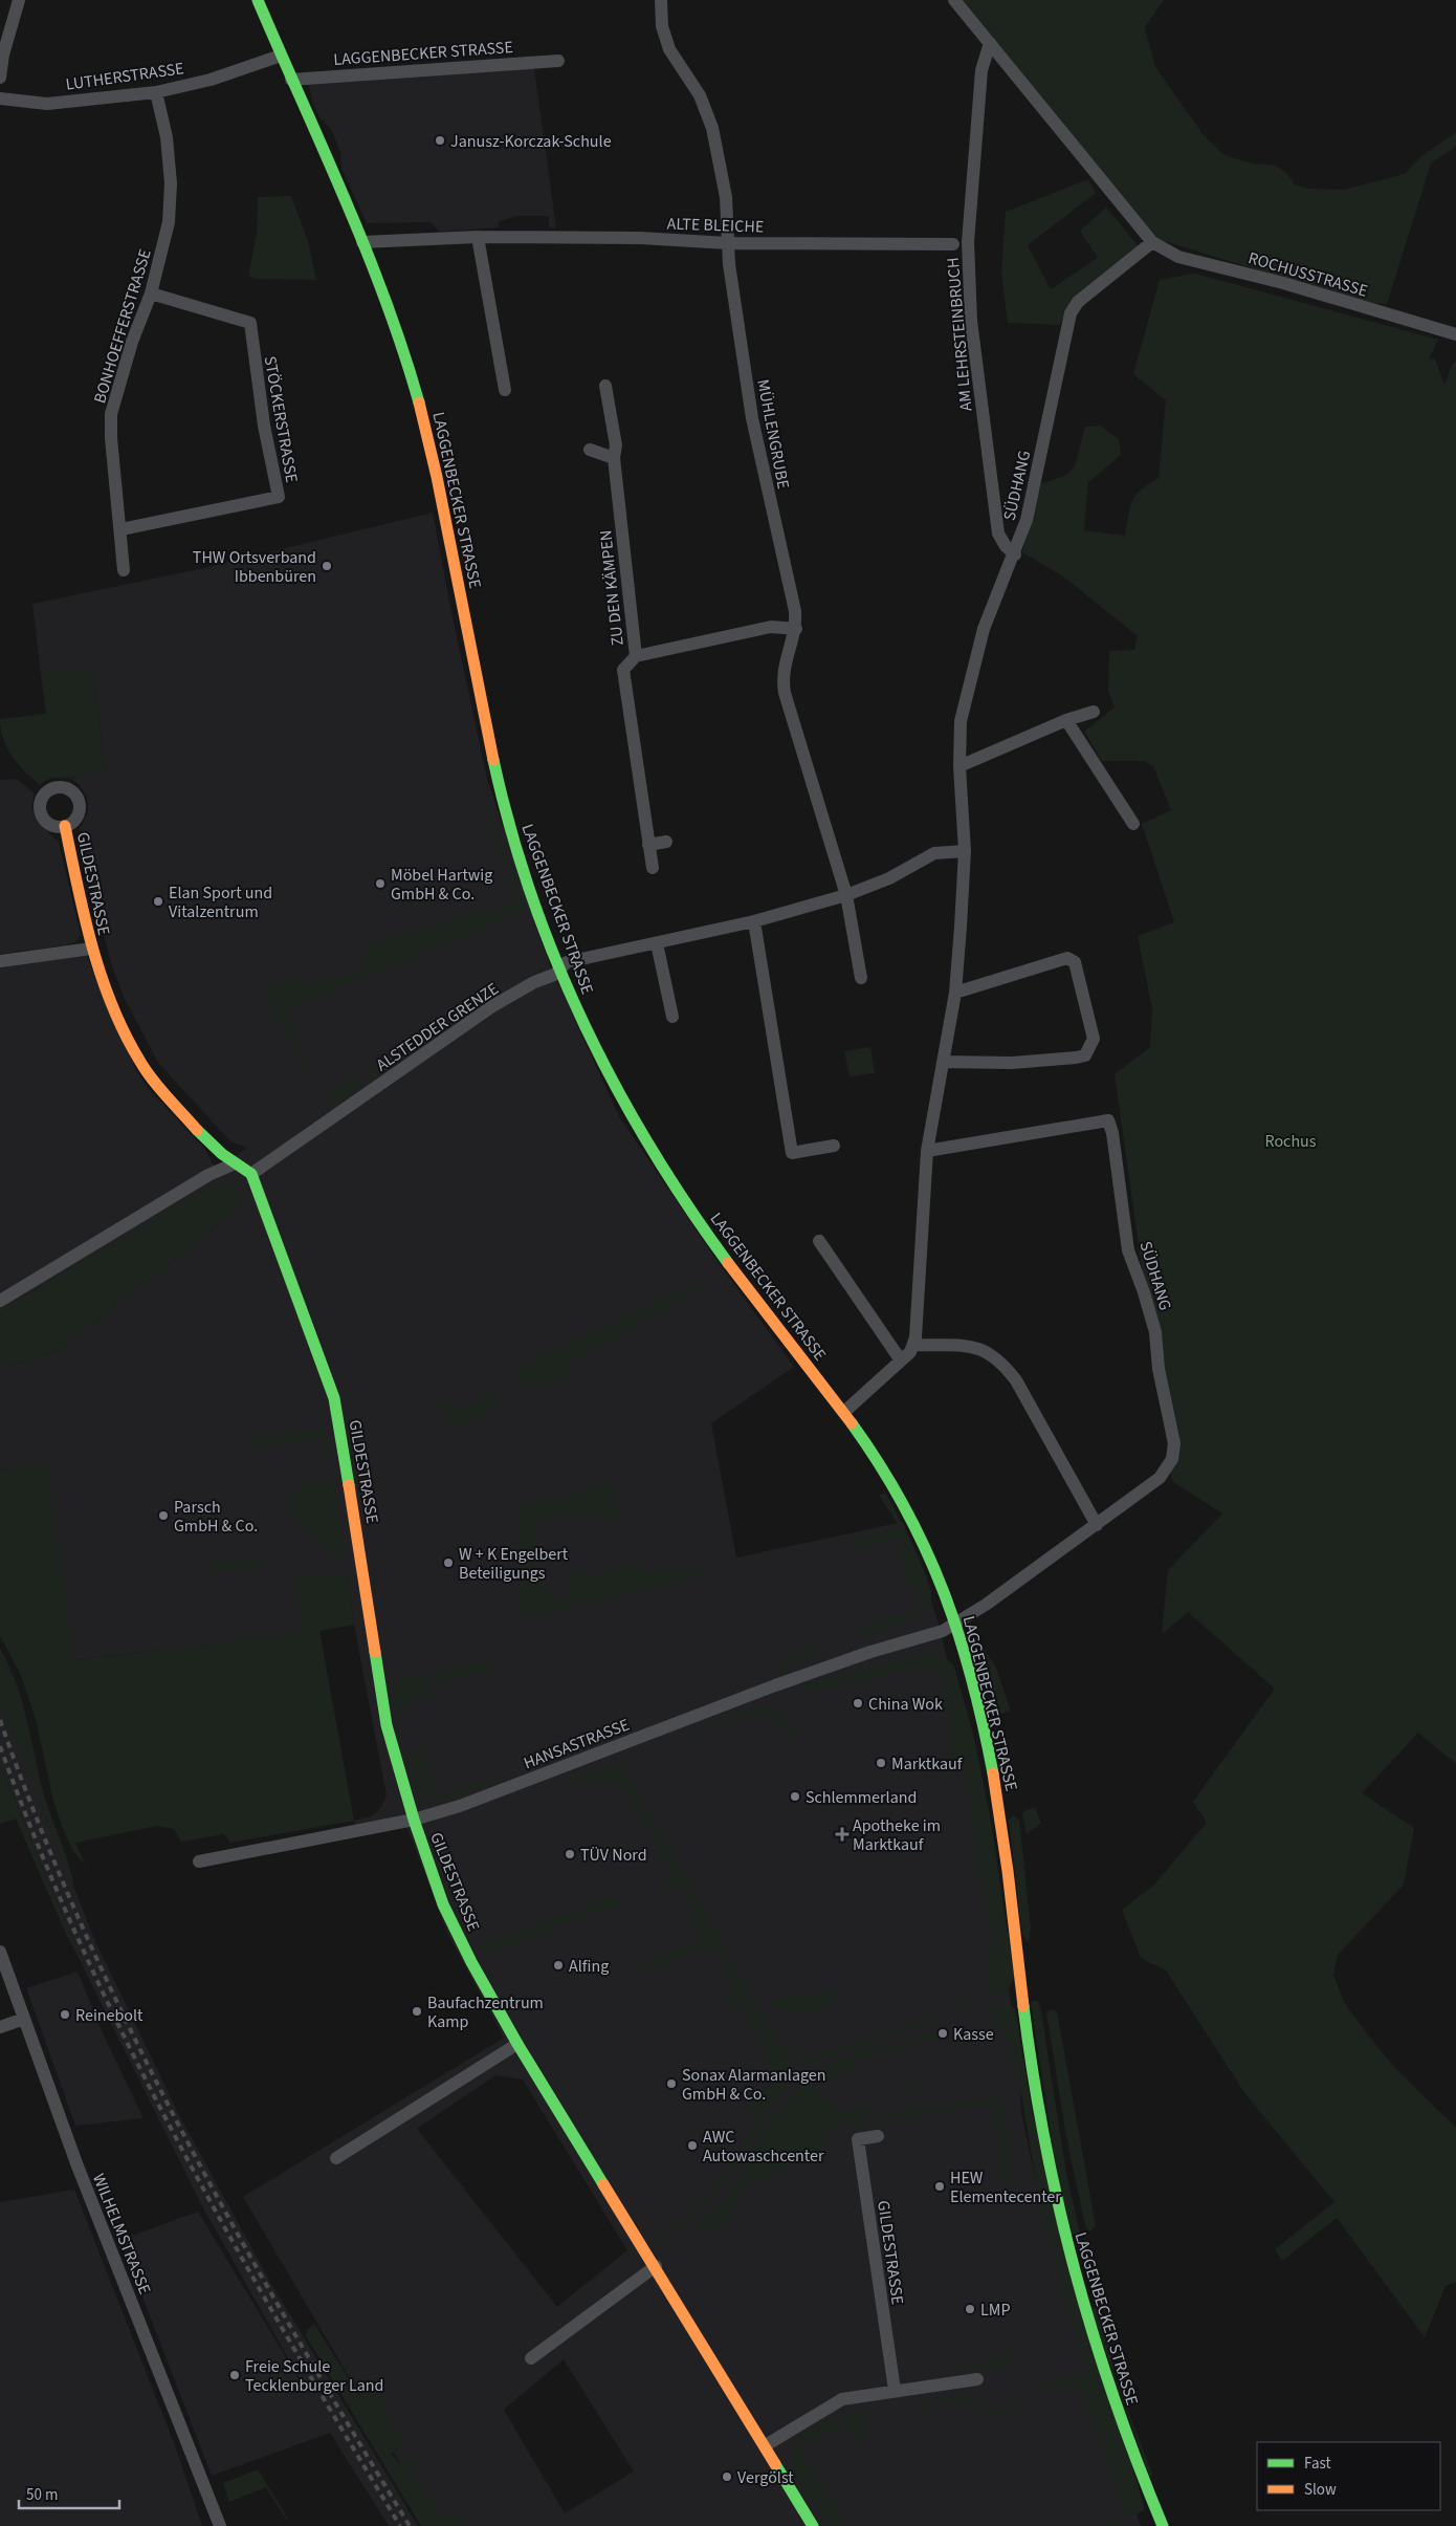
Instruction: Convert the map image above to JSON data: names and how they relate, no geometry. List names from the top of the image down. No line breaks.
{"streets":{"street":["LAGGENBECKER STRASSE","LUTHERSTRASSE","ALTE BLEICHE","ROCHUSSTRASSE","BONHOEFFERSTRASSE","AM LEHRSTEINBRUCH","STÖCKERSTRASSE","MÜHLENGRUBE","SÜDHANG","ZU DEN KÄMPEN","GILDESTRASSE","ALSTEDDER GRENZE","HANSASTRASSE","WILHELMSTRASSE"]},"crossings":[["LAGGENBECKER STRASSE","LUTHERSTRASSE"],["LAGGENBECKER STRASSE","ALTE BLEICHE"],["LAGGENBECKER STRASSE","SÜDHANG"],["LAGGENBECKER STRASSE","ALSTEDDER GRENZE"],["LAGGENBECKER STRASSE","HANSASTRASSE"],["LUTHERSTRASSE","BONHOEFFERSTRASSE"],["ALTE BLEICHE","MÜHLENGRUBE"],["ROCHUSSTRASSE","SÜDHANG"],["BONHOEFFERSTRASSE","STÖCKERSTRASSE"],["AM LEHRSTEINBRUCH","SÜDHANG"],["MÜHLENGRUBE","ALSTEDDER GRENZE"],["SÜDHANG","ALSTEDDER GRENZE"],["SÜDHANG","HANSASTRASSE"],["GILDESTRASSE","ALSTEDDER GRENZE"],["GILDESTRASSE","HANSASTRASSE"]],"parks":["Rochus"],"places":{"other":["Janusz-Korczak-Schule","THW Ortsverband Ibbenbüren","Möbel Hartwig GmbH & Co.","Elan Sport und Vitalzentrum","Parsch GmbH & Co.","W + K Engelbert Beteiligungs","China Wok","Marktkauf","Schlemmerland","TÜV Nord","Alfing","Baufachzentrum Kamp","Reinebolt","Kasse","Sonax Alarmanlagen GmbH & Co.","AWC Autowaschcenter","HEW Elementecenter","LMP","Freie Schule Tecklenburger Land","Vergölst"],"health":["Apotheke im Marktkauf"]},"legend":["Fast","Slow"],"scale_bar":"50 m"}
